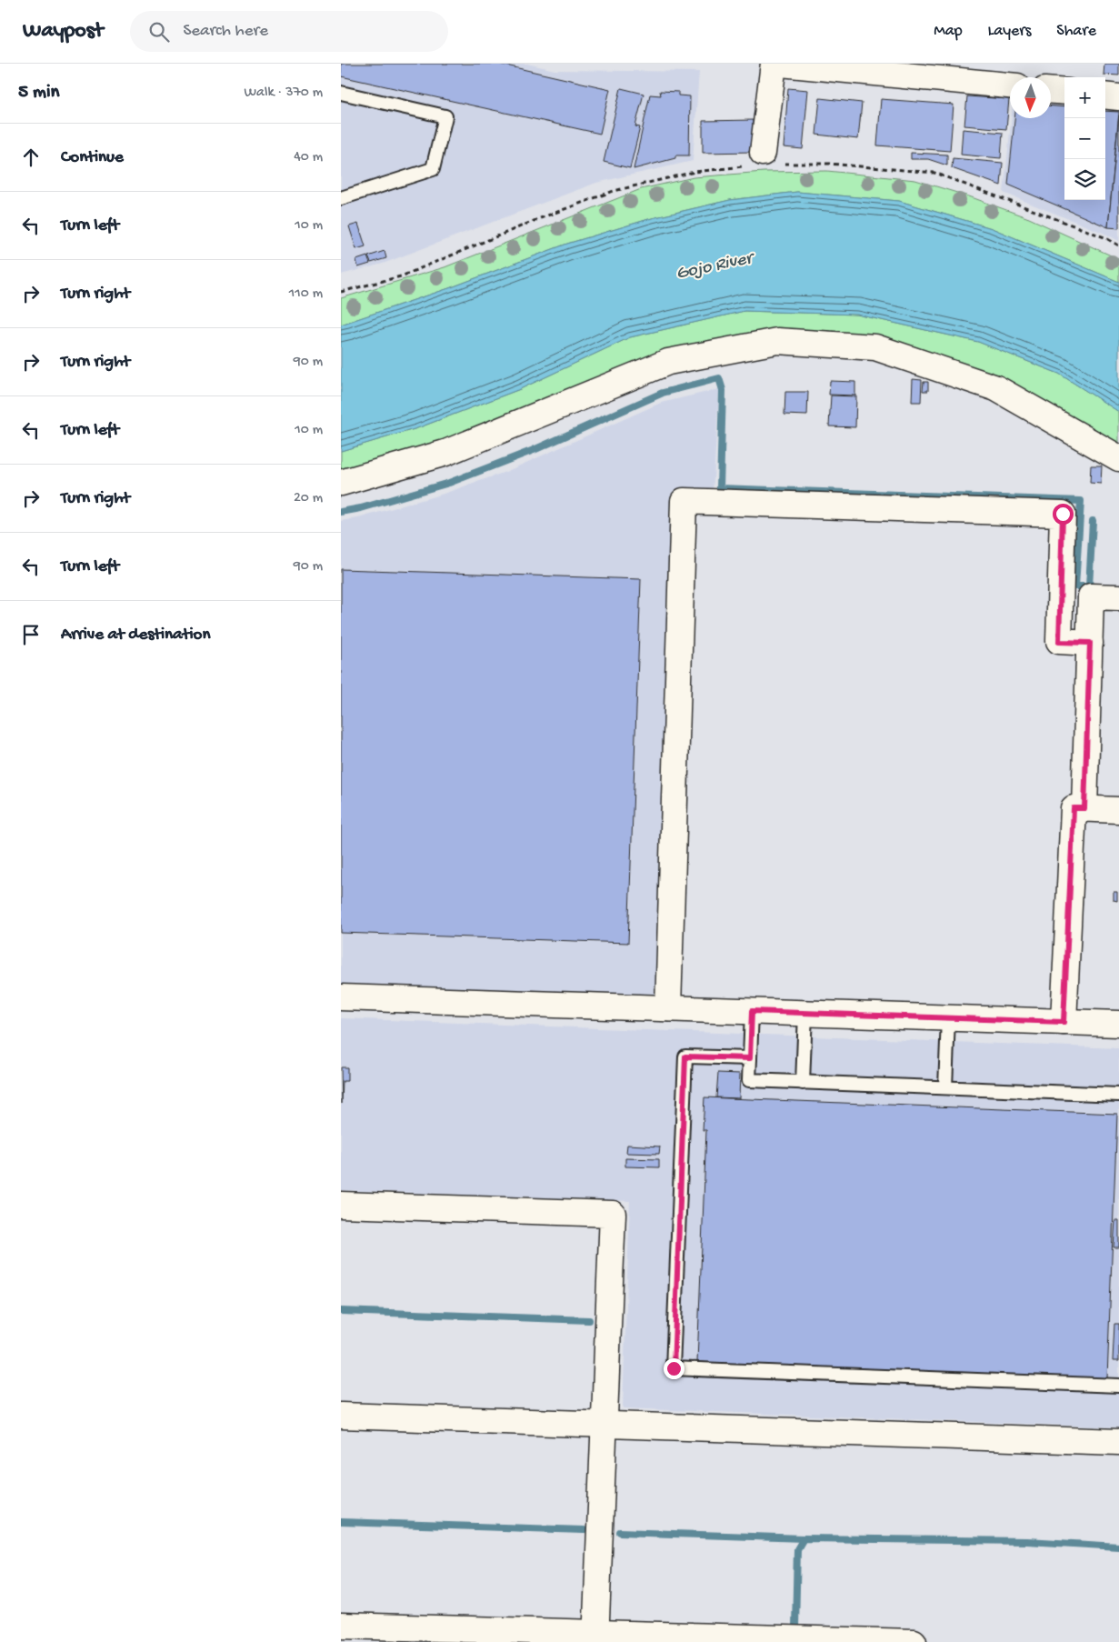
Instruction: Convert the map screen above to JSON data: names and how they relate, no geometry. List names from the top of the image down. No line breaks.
{"water":["Gojo River"],"north":"bottom","page":{"header":"Waypost","search":"Search here","nav":["Map","Layers","Share"],"heading":["5 min","Walk · 370 m"],"map_buttons":["+","−"],"list":[["Continue","40 m"],["Turn left","10 m"],["Turn right","110 m"],["Turn right","90 m"],["Turn left","10 m"],["Turn right","20 m"],["Turn left","90 m"],"Arrive at destination"]}}
